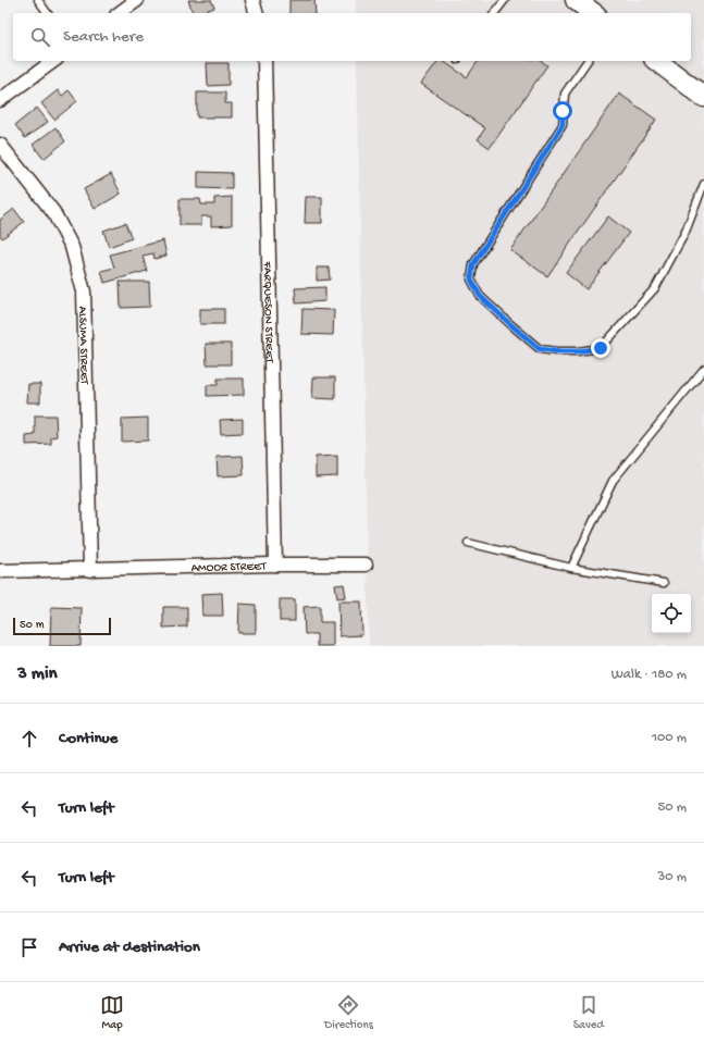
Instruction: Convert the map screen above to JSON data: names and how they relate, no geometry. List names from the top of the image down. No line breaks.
{"streets":{"street":["FARQUESON STREET","ALSUMA STREET","AMOOR STREET"]},"crossings":[["FARQUESON STREET","AMOOR STREET"],["ALSUMA STREET","AMOOR STREET"]],"scale_bar":"50 m","page":{"search":"Search here","scale":"50 m","heading":["3 min","Walk · 180 m"],"list":[["Continue","100 m"],["Turn left","50 m"],["Turn left","30 m"],"Arrive at destination"],"nav":["Map","Directions","Saved"]}}
